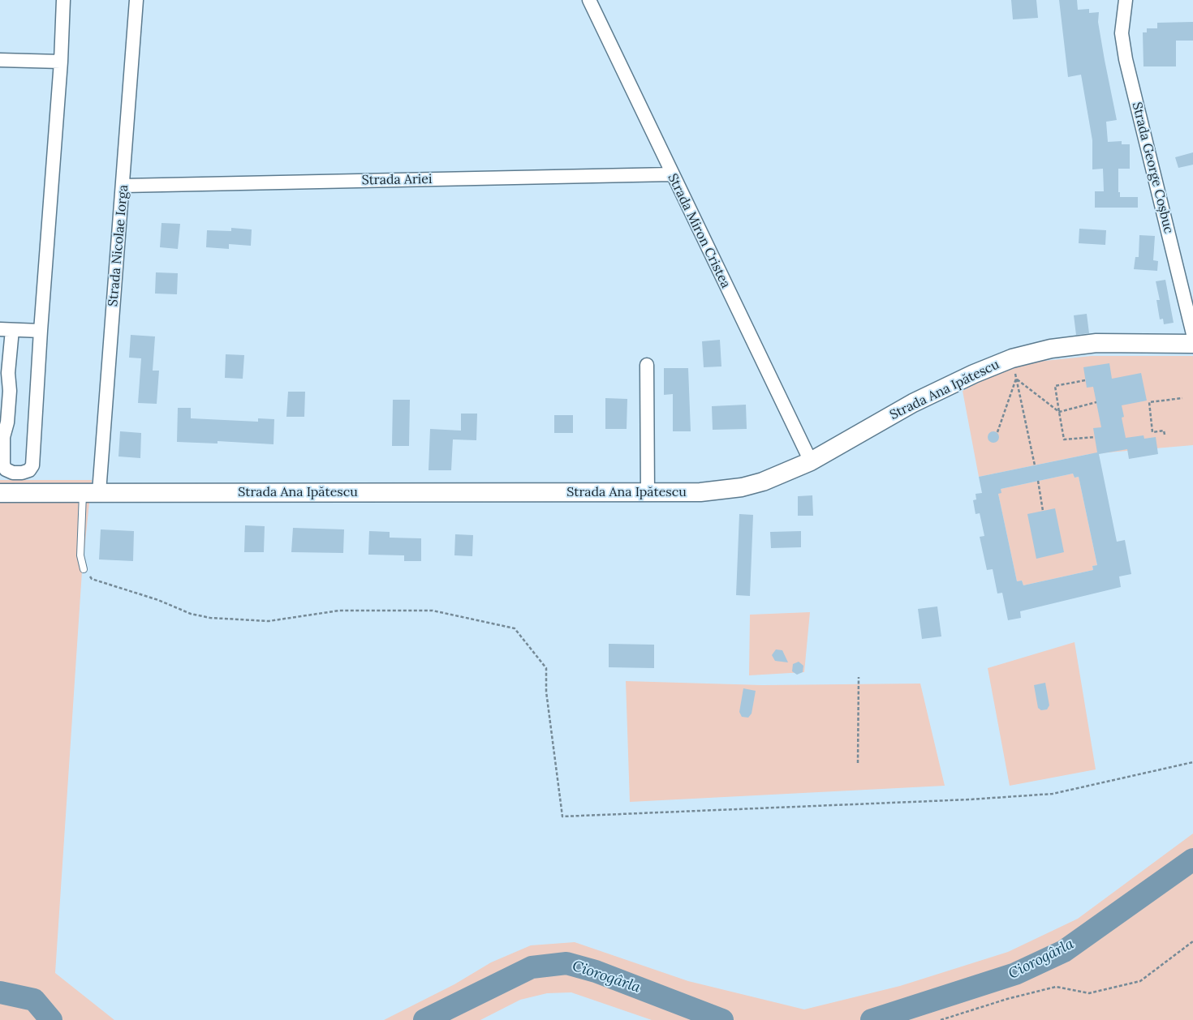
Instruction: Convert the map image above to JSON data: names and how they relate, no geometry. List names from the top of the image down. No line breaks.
{"streets":{"main road":["Strada Ana Ipătescu"],"street":["Strada George Coșbuc","Strada Ariei","Strada Miron Cristea","Strada Nicolae Iorga"]},"crossings":[["Strada Ariei","Strada Miron Cristea"],["Strada Ariei","Strada Nicolae Iorga"],["Strada Miron Cristea","Strada Ana Ipătescu"],["Strada Nicolae Iorga","Strada Ana Ipătescu"]],"water":["Ciorogârla"]}
